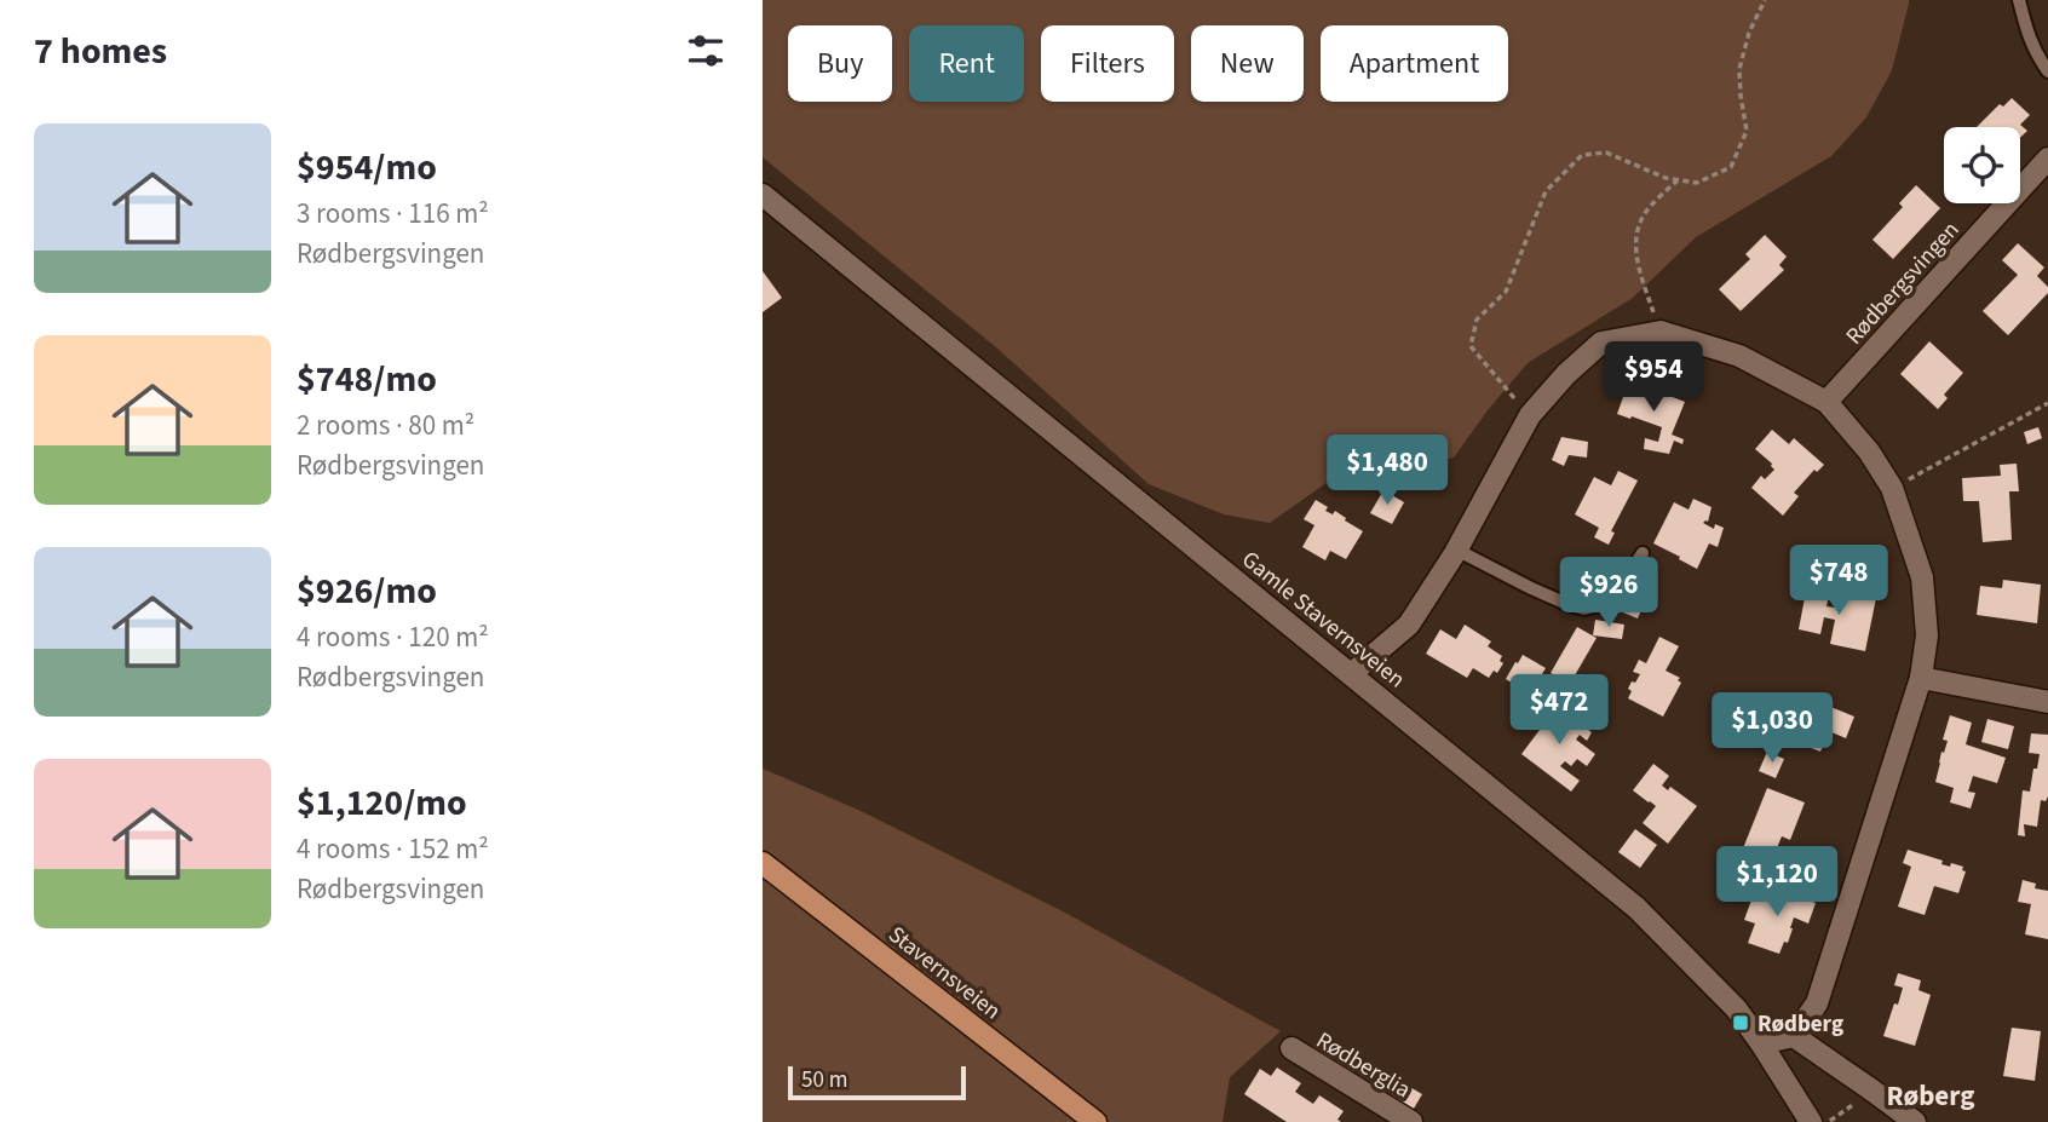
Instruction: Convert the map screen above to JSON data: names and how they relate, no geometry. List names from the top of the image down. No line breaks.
{"streets":{"main road":["Stavernsveien"],"street":["Rødbergsvingen","Gamle Stavernsveien","Rødberglia"]},"districts":["Røberg"],"places":{"transit":["Rødberg"]},"scale_bar":"50 m","page":{"heading":"7 homes","chip":["Buy","Rent","Filters","New","Apartment"],"list":[{"name":"$954/mo","note":"3 rooms · 116 m² · Rødbergsvingen"},{"name":"$748/mo","note":"2 rooms · 80 m² · Rødbergsvingen"},{"name":"$926/mo","note":"4 rooms · 120 m² · Rødbergsvingen"},{"name":"$1,120/mo","note":"4 rooms · 152 m² · Rødbergsvingen"}],"price":["$954","$1,480","$748","$926","$472","$1,030","$1,120"],"scale":"50 m"}}
